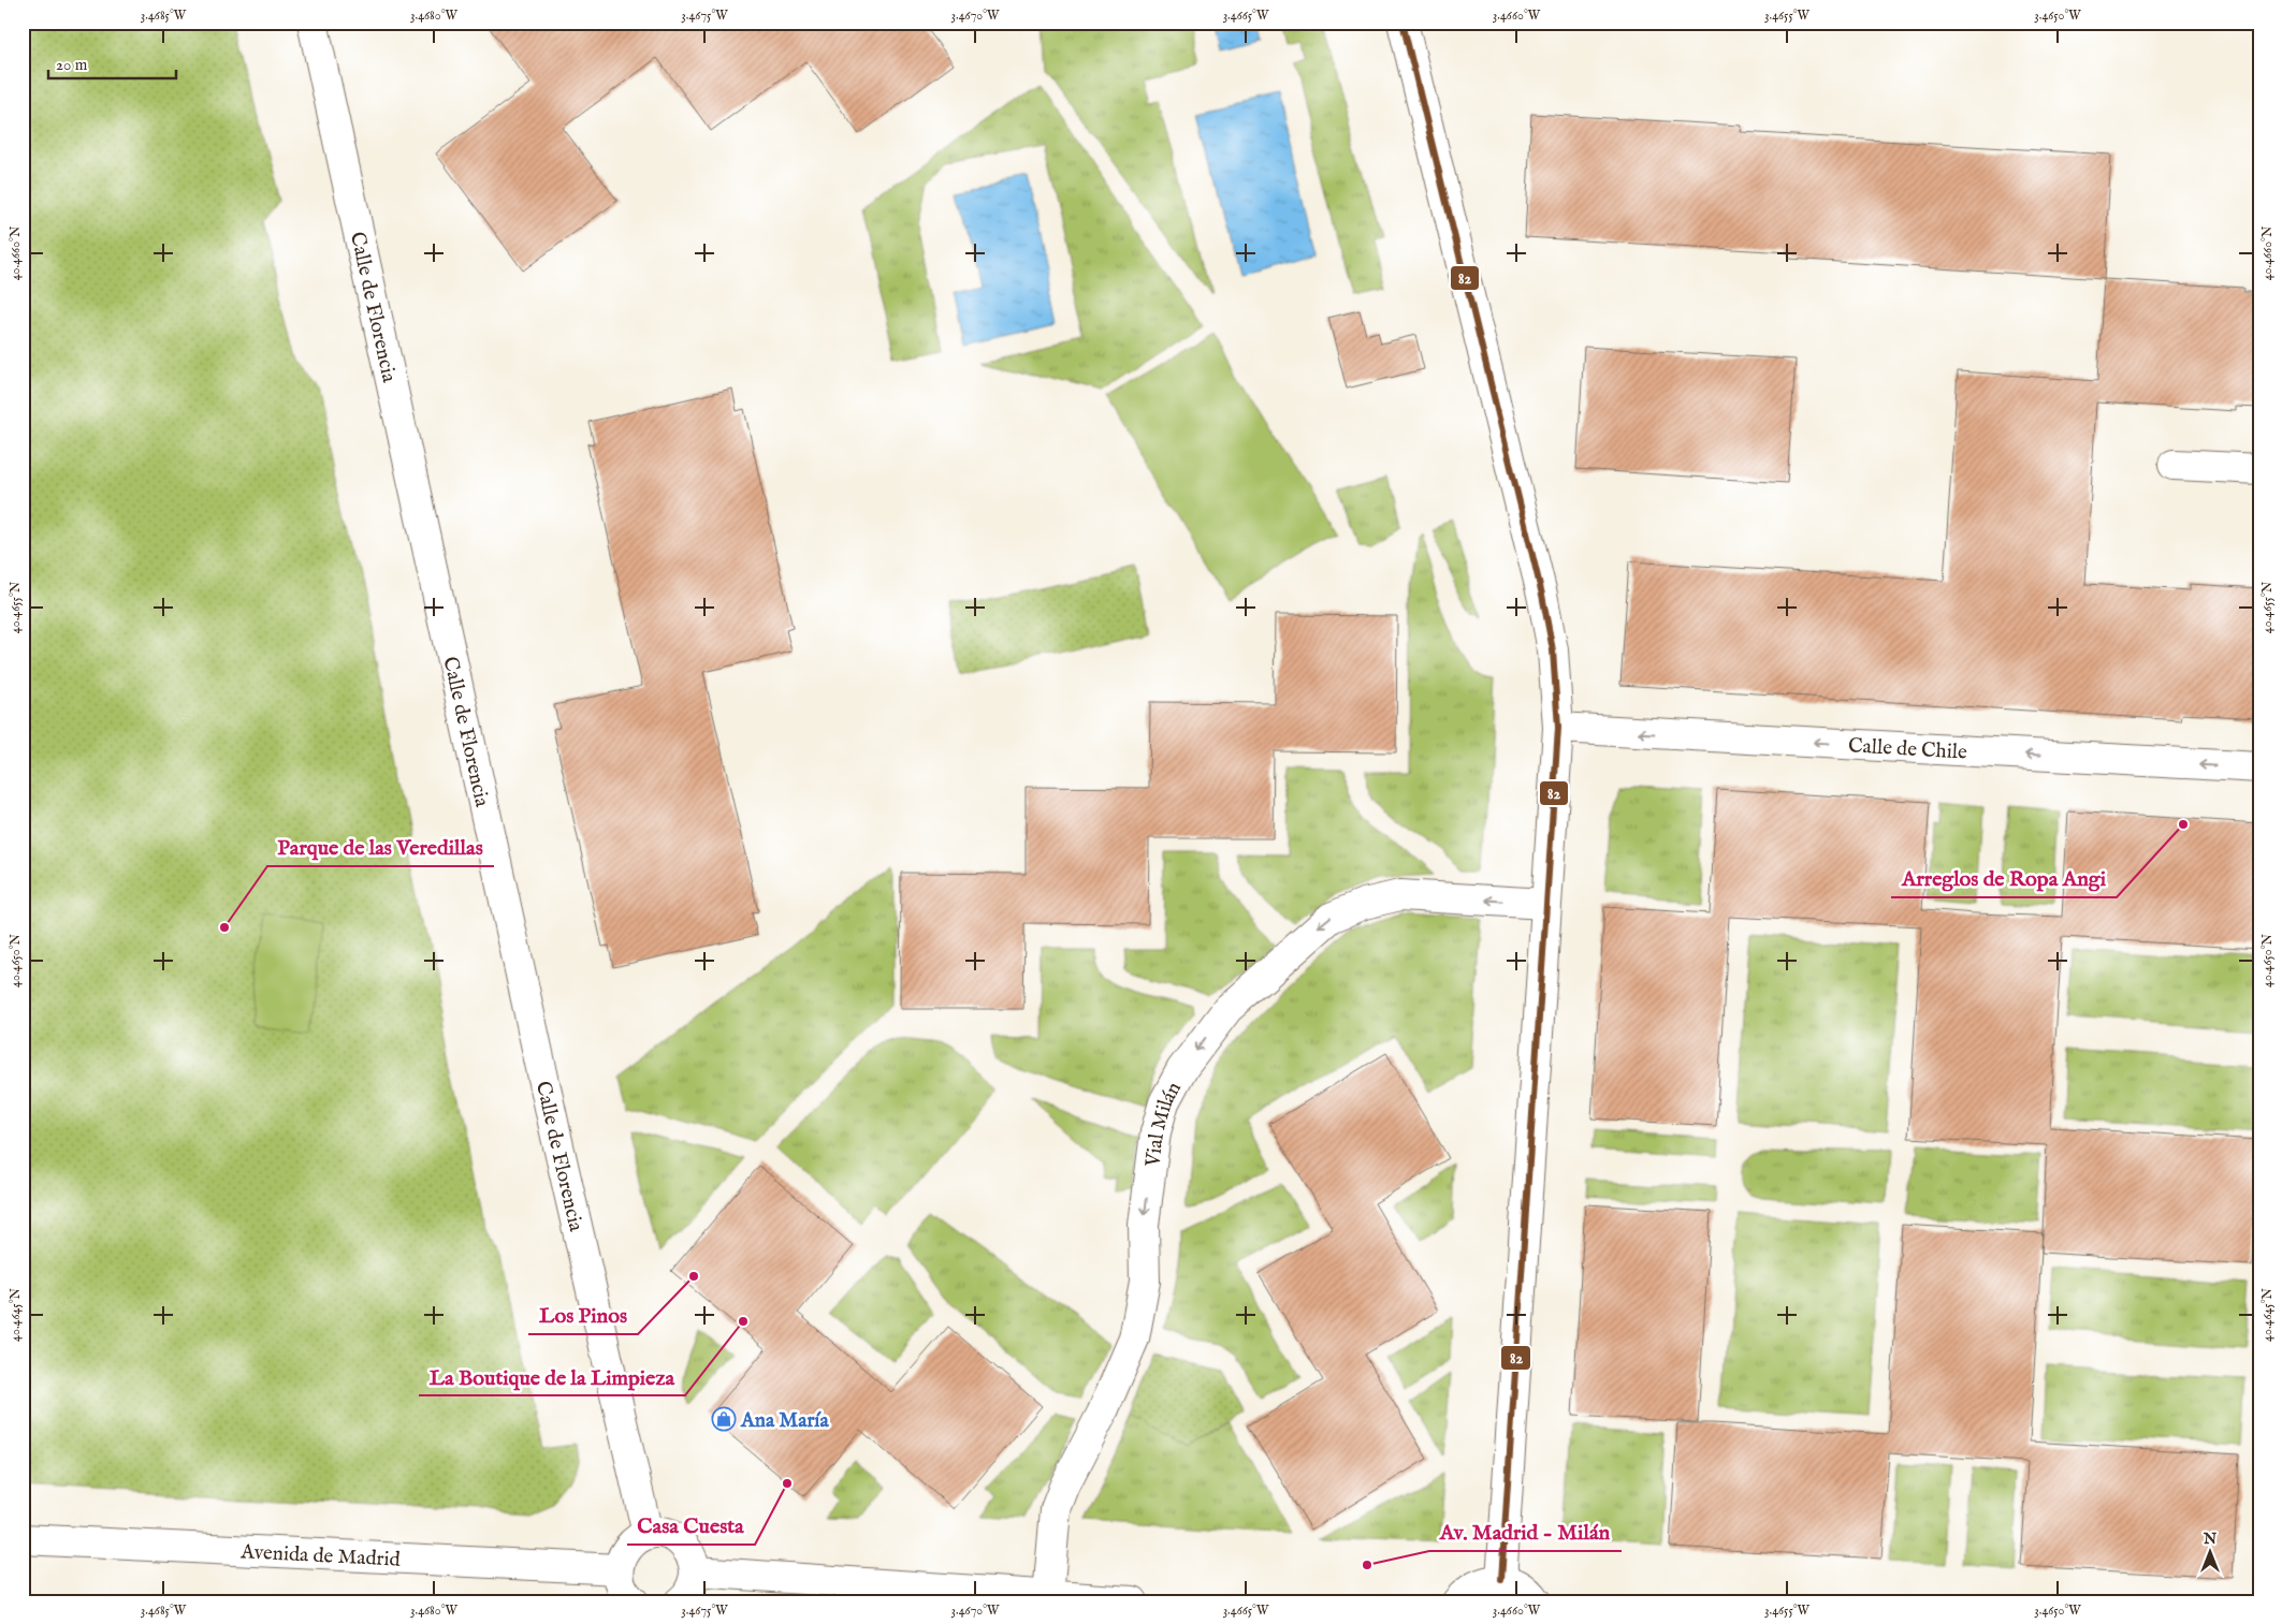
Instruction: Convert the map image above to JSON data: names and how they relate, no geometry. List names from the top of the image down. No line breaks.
{"streets":{"street":["Calle de Florencia","Calle de Chile","Vial Milán","Avenida de Madrid"]},"one_way":["Calle de Chile","Vial Milán"],"places":{"other":["Arreglos de Ropa Angi","Parque de las Veredillas","Los Pinos","La Boutique de la Limpieza","Casa Cuesta","Av. Madrid - Milán"],"shop":["Ana María"]},"lines":["transit line 82"],"scale_bar":"20 m","north":"top","coordinates":["3.4685°W","3.4680°W","3.4675°W","3.4670°W","3.4665°W","3.4660°W","3.4655°W","3.4650°W","40.4660°N","40.4655°N","40.4650°N","40.4645°N"]}
